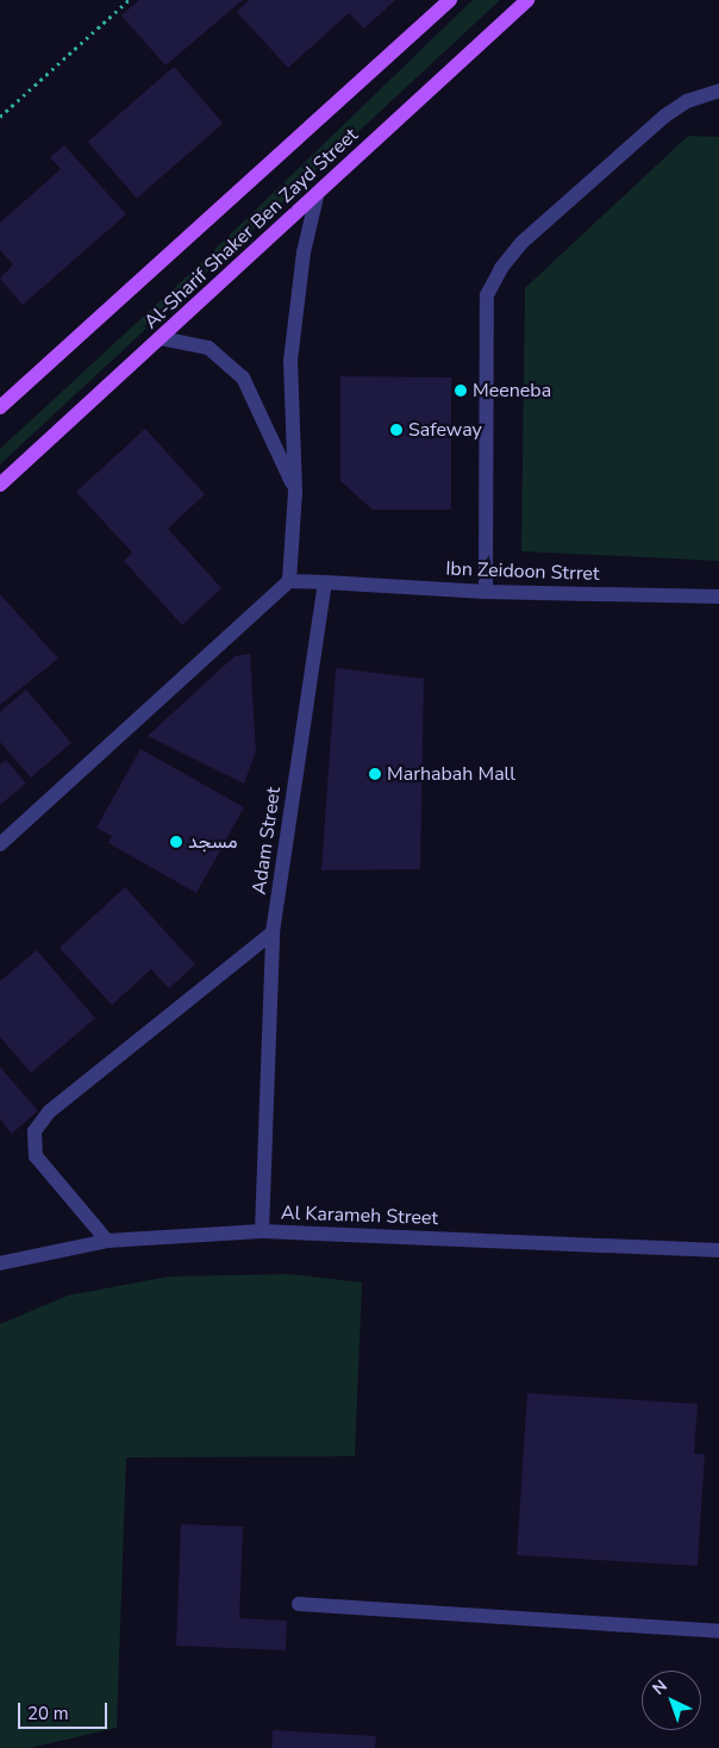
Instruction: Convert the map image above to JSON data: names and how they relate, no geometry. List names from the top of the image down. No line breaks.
{"streets":{"main road":["Al-Sharif Shaker Ben Zayd Street"],"street":["Ibn Zeidoon Strret","Adam Street","Al Karameh Street"]},"crossings":[["Ibn Zeidoon Strret","Adam Street"],["Adam Street","Al Karameh Street"]],"places":["Meeneba","Safeway","Marhabah Mall","مسجد"],"scale_bar":"20 m","north":"top left"}
